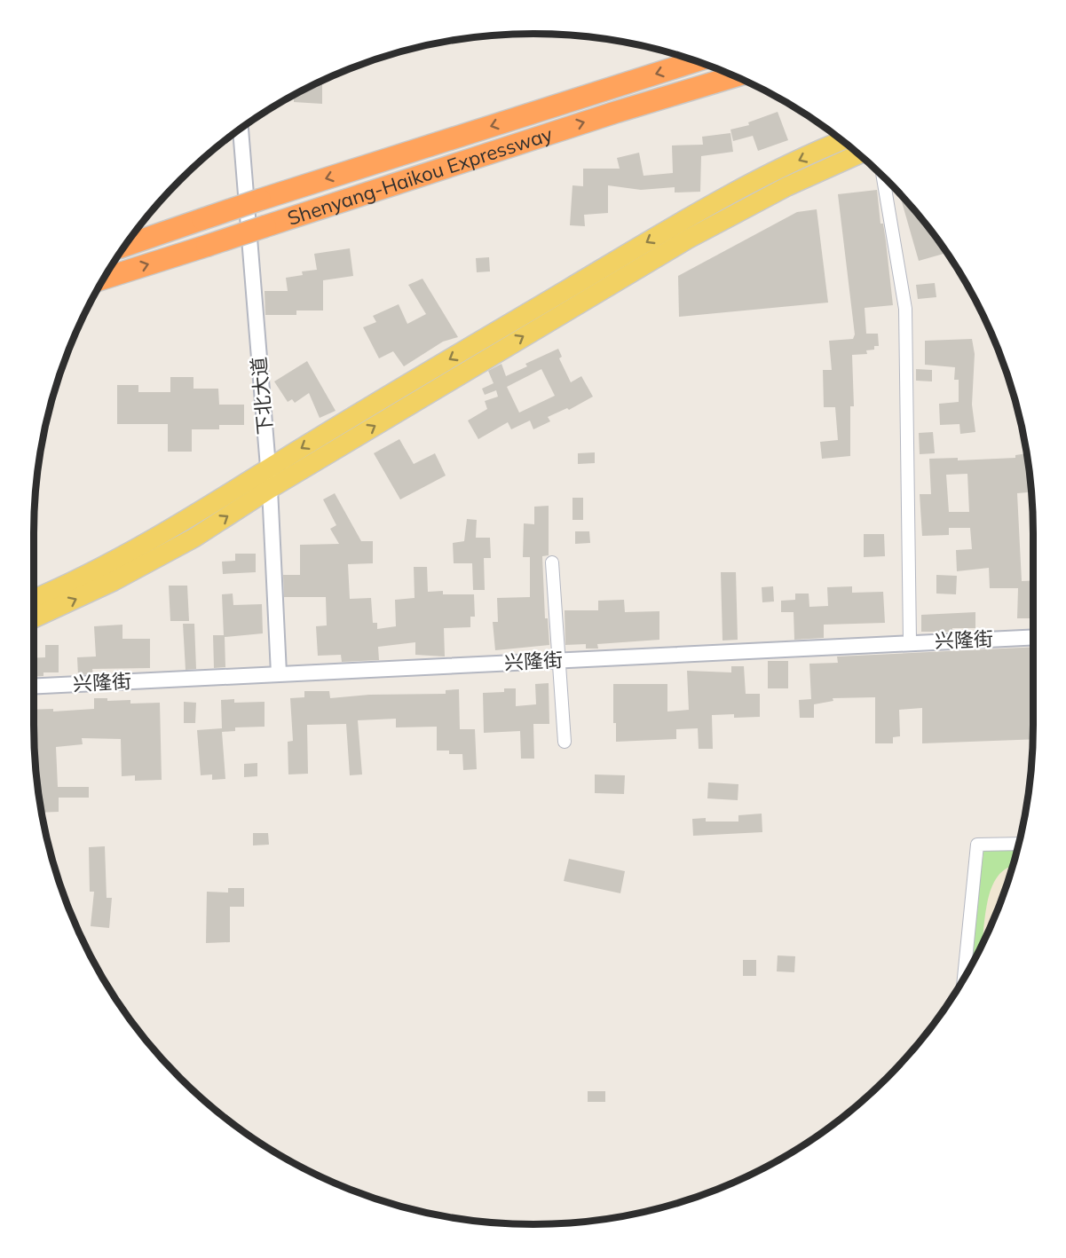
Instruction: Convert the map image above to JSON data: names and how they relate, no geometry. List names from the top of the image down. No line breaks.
{"streets":{"highway":["Shenyang-Haikou Expressway"],"street":["下北大道","兴隆街"]},"crossings":[["下北大道","兴隆街"]]}
